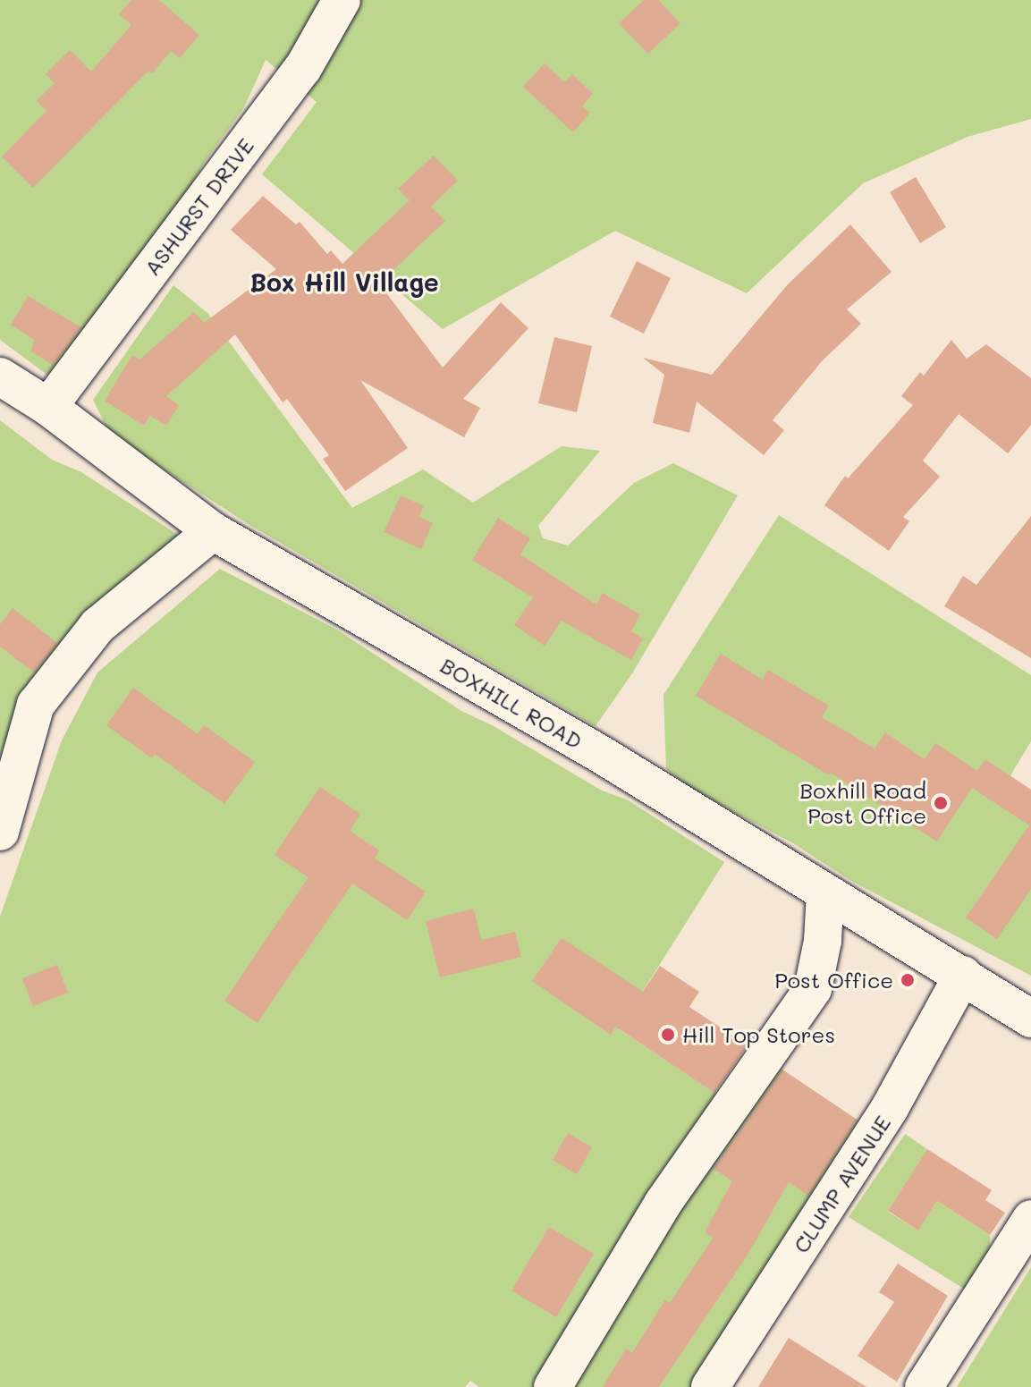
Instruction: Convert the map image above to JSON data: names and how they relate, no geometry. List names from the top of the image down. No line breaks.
{"streets":{"street":["ASHURST DRIVE","BOXHILL ROAD","CLUMP AVENUE"]},"crossings":[["ASHURST DRIVE","BOXHILL ROAD"],["BOXHILL ROAD","CLUMP AVENUE"]],"districts":["Box Hill Village"],"places":["Boxhill Road Post Office","Post Office","Hill Top Stores"]}
